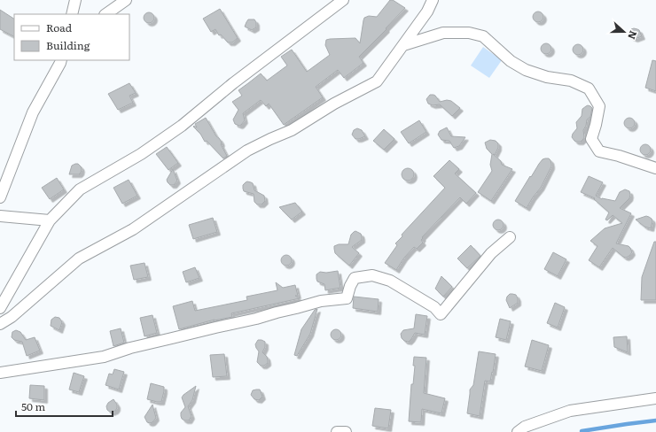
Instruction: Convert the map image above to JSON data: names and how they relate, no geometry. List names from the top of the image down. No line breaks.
{"legend":["Road","Building"],"scale_bar":"50 m","north":"right"}
